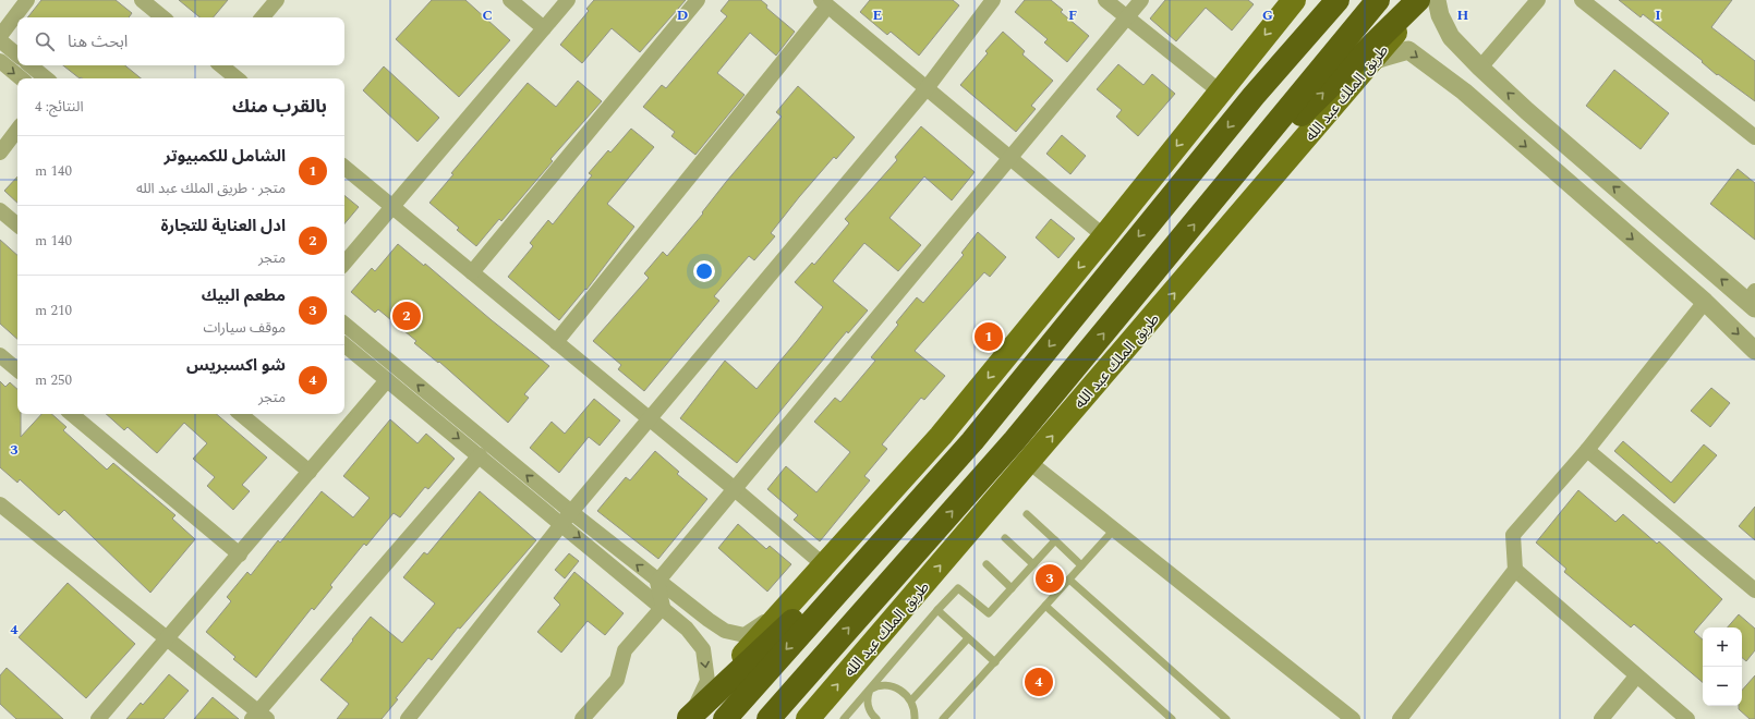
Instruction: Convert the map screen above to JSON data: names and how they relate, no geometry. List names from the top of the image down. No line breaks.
{"streets":{"highway":["طريق الملك عبد الله"]},"page":{"search":"ابحث هنا","heading":["بالقرب منك","النتائج: 4"],"list":[{"mark":"1","name":"الشامل للكمبيوتر","note":"متجر · طريق الملك عبد الله","value":"140 m"},{"mark":"2","name":"ادل العناية للتجارة","note":"متجر","value":"140 m"},{"mark":"3","name":"مطعم البيك","note":"موقف سيارات","value":"210 m"},{"mark":"4","name":"شو اكسبريس","note":"متجر","value":"250 m"}],"pins":["2","1","3","4"],"map_buttons":["+","−"]},"grid":{"columns":["C","D","E","F","G","H","I"],"rows":["3","4"]}}
